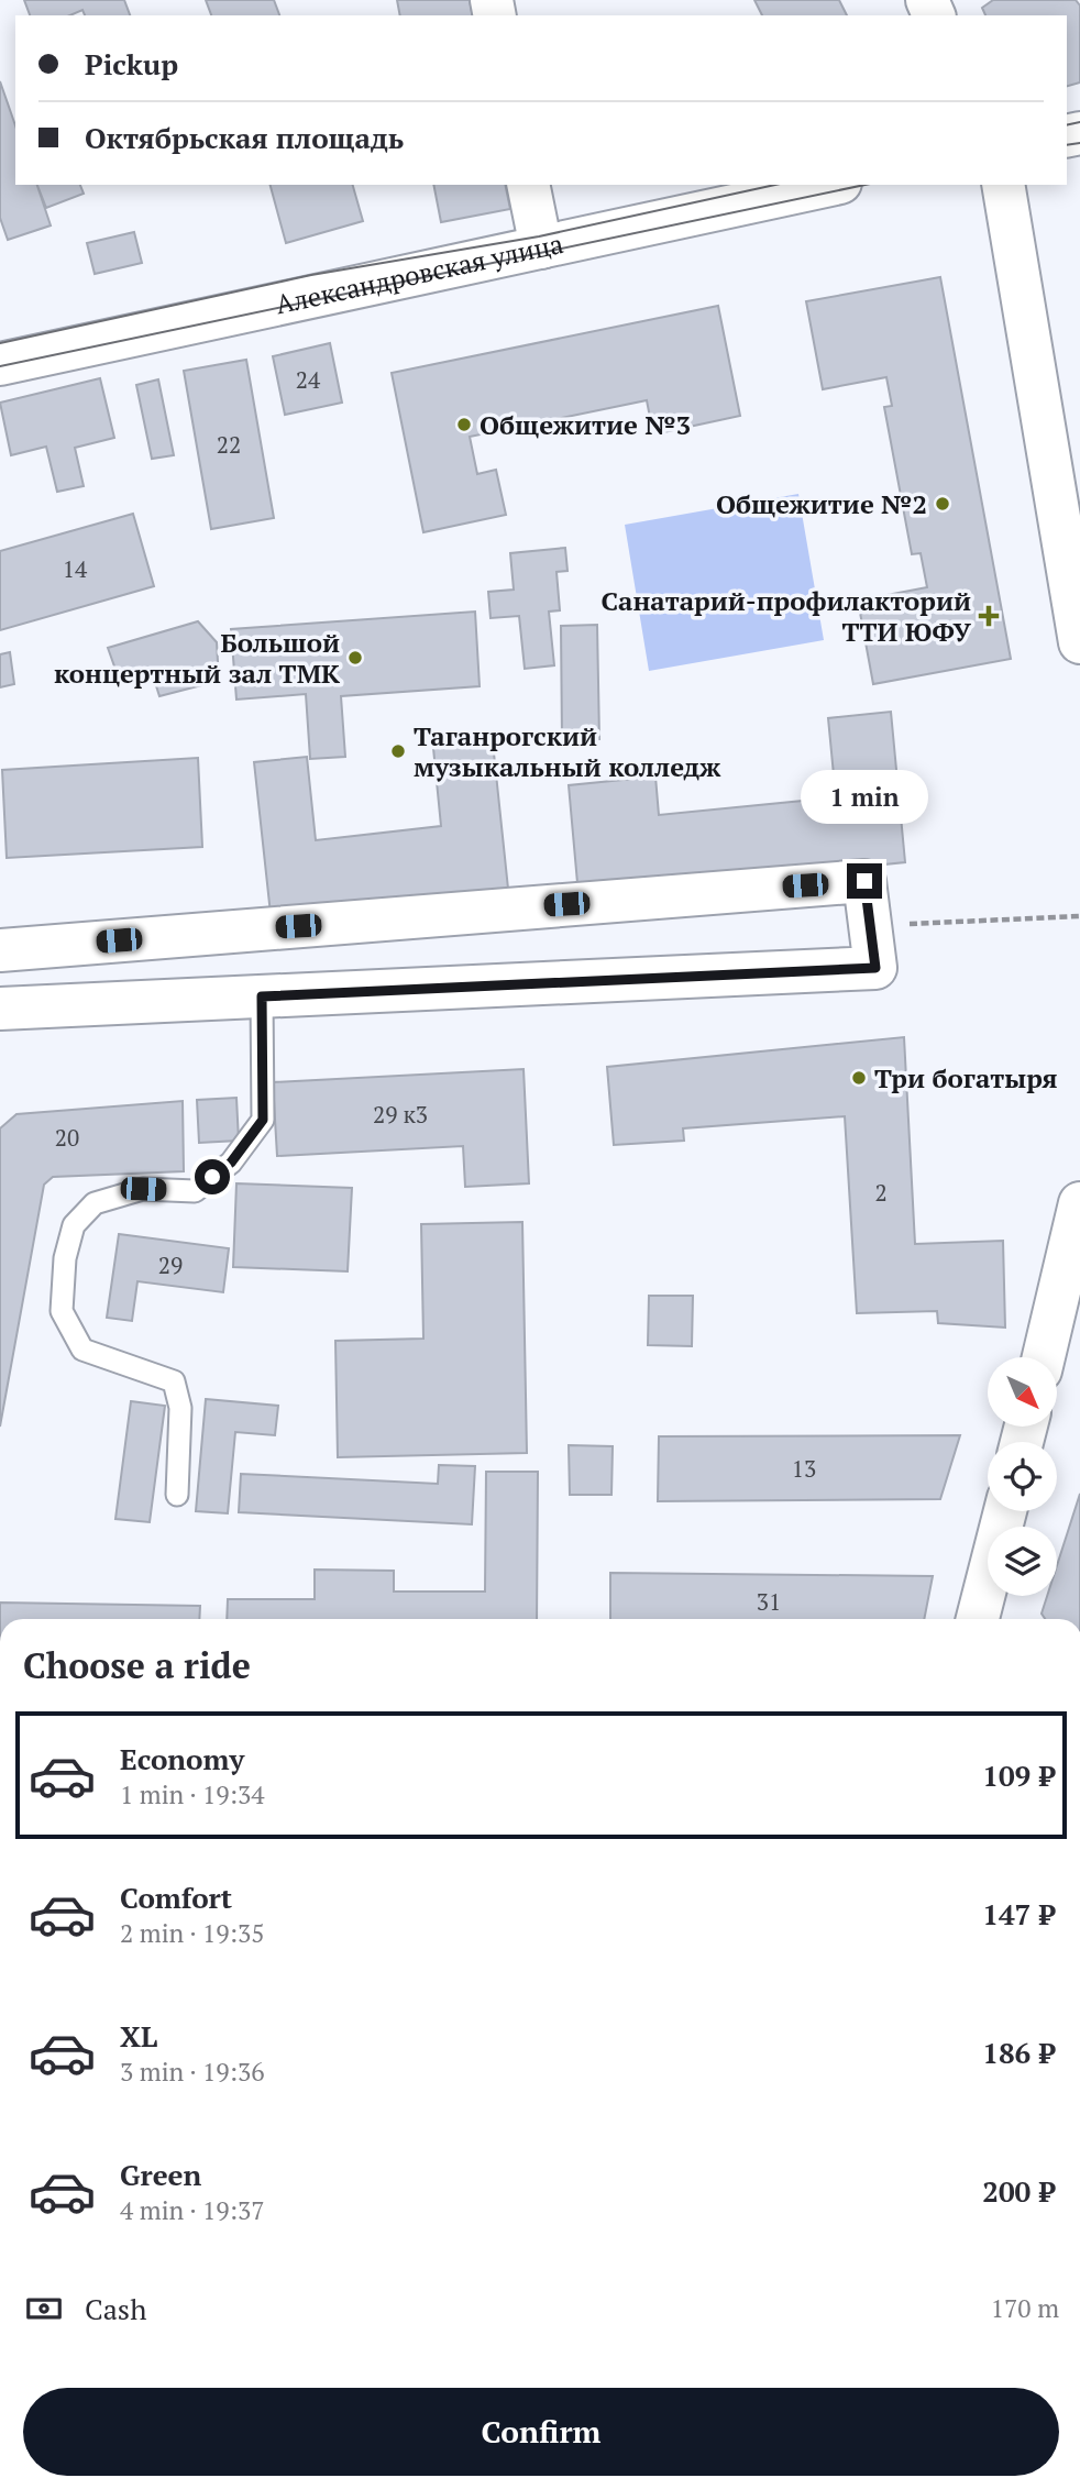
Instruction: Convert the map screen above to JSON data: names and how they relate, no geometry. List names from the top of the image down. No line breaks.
{"streets":{"street":["Александровская улица"]},"places":{"other":["Общежитие №3","Общежитие №2","Большой концертный зал ТМК","Таганрогский музыкальный колледж","Три богатыря"],"health":["Санатарий-профилакторий ТТИ ЮФУ"]},"house_numbers":["24","22","14","29 к3","20","2","29","13","31"],"north":"bottom right","page":{"banner":["Pickup","Октябрьская площадь"],"bubble":"1 min","heading":"Choose a ride","list":[{"name":"Economy","note":"1 min · 19:34","value":"109 ₽"},{"name":"Comfort","note":"2 min · 19:35","value":"147 ₽"},{"name":"XL","note":"3 min · 19:36","value":"186 ₽"},{"name":"Green","note":"4 min · 19:37","value":"200 ₽"}],"pay":["Cash","170 m"],"buttons":"Confirm"}}
